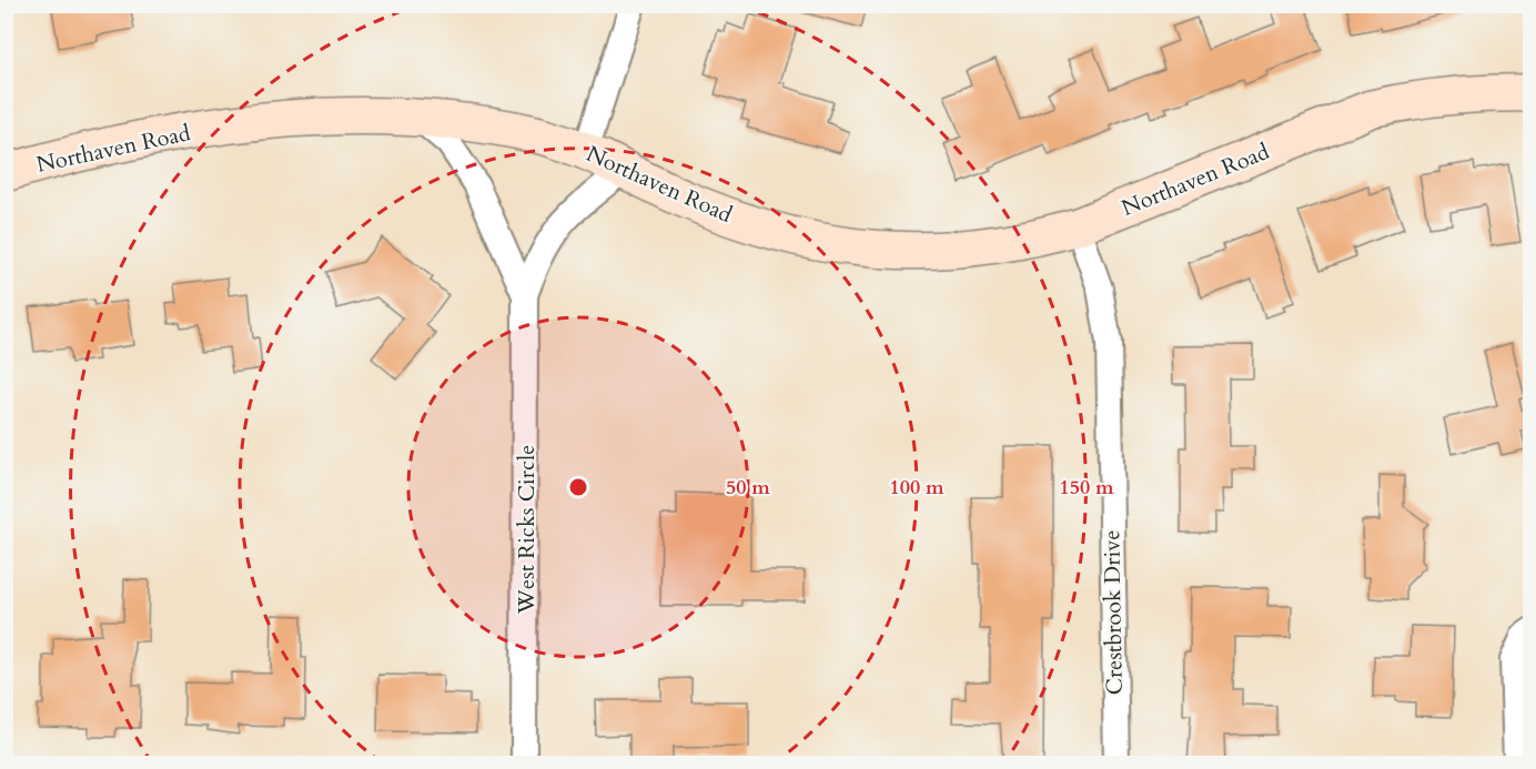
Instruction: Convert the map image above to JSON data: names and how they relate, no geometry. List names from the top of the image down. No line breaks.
{"streets":{"street":["Northaven Road","West Ricks Circle","Crestbrook Drive"]},"crossings":[["Northaven Road","West Ricks Circle"],["Northaven Road","Crestbrook Drive"]],"rings":["50 m","100 m","150 m"]}
